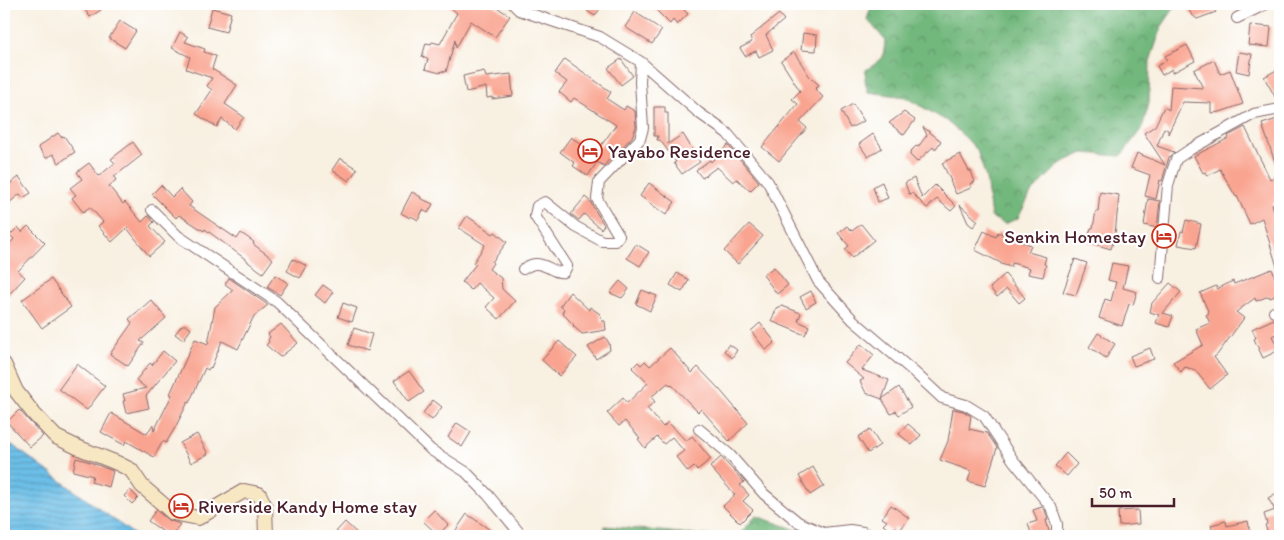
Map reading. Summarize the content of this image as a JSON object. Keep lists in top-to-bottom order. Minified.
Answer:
{"places":{"hotel":["Yayabo Residence","Senkin Homestay","Riverside Kandy Home stay"]},"scale_bar":"50 m"}
